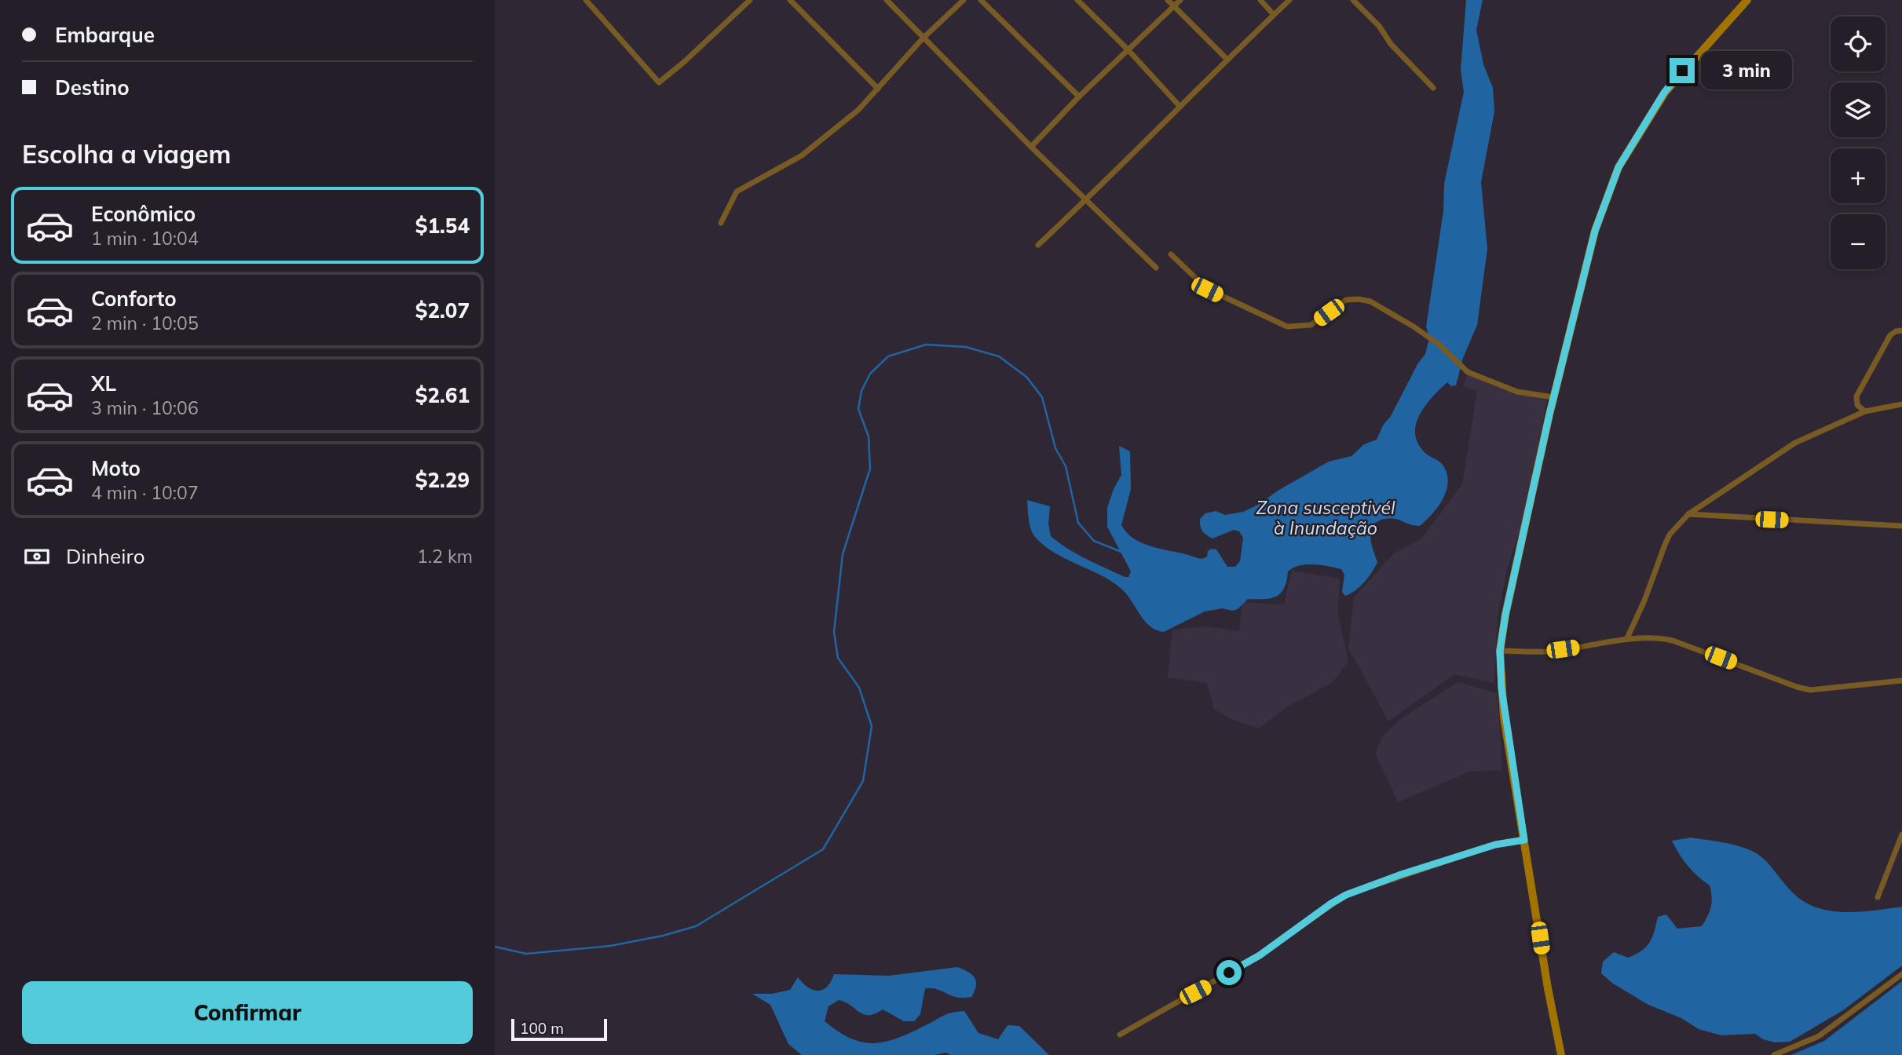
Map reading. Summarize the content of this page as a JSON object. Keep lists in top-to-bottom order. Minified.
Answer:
{"water":["Zona susceptivél à Inundação"],"scale_bar":"100 m","page":{"banner":["Embarque","Destino"],"map_buttons":["+","−"],"bubble":"3 min","heading":"Escolha a viagem","list":[{"name":"Econômico","note":"1 min · 10:04","value":"$1.54"},{"name":"Conforto","note":"2 min · 10:05","value":"$2.07"},{"name":"XL","note":"3 min · 10:06","value":"$2.61"},{"name":"Moto","note":"4 min · 10:07","value":"$2.29"}],"pay":["Dinheiro","1.2 km"],"buttons":"Confirmar","scale":"100 m"}}
